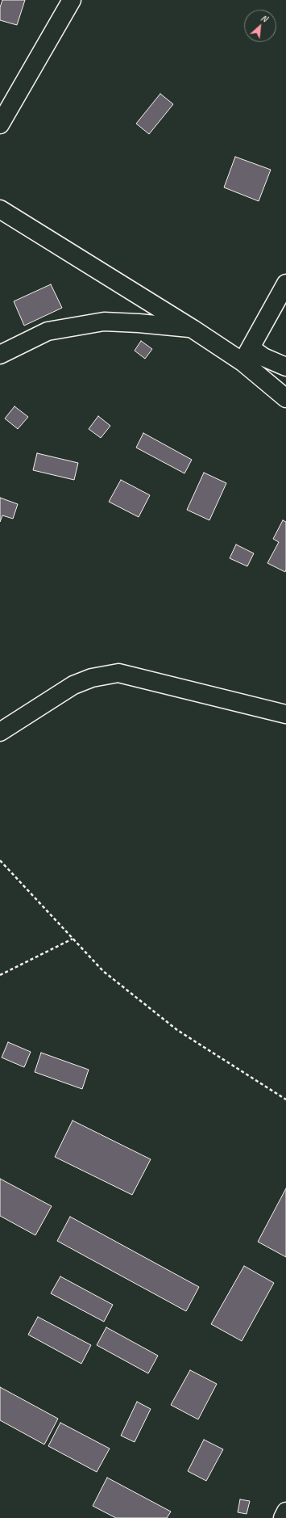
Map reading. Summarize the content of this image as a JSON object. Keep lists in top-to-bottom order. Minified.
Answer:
{"north":"top right"}
